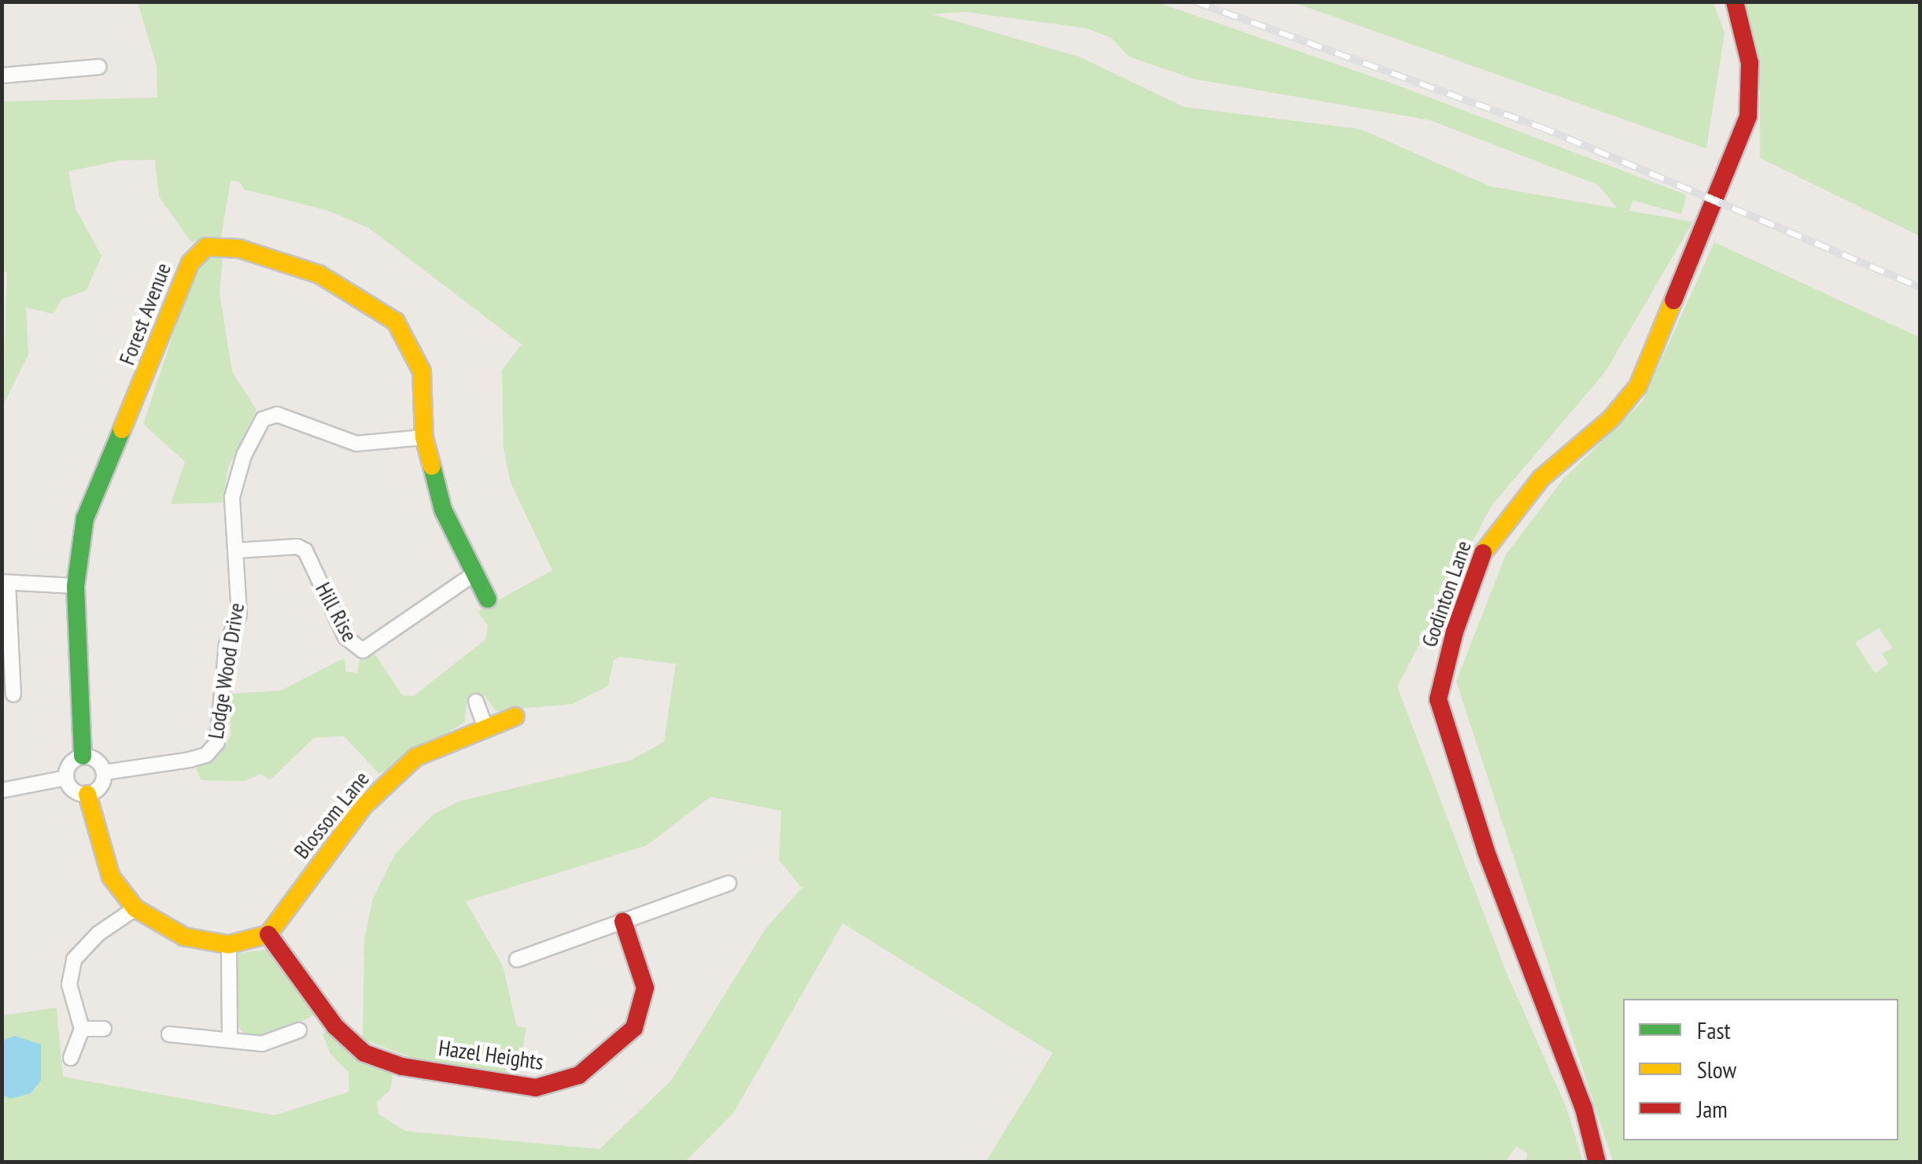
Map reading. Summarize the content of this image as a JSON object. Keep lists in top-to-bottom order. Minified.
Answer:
{"streets":{"street":["Forest Avenue","Godinton Lane","Hill Rise","Lodge Wood Drive","Blossom Lane","Hazel Heights"]},"crossings":[["Forest Avenue","Hill Rise"],["Forest Avenue","Lodge Wood Drive"],["Hill Rise","Lodge Wood Drive"],["Blossom Lane","Hazel Heights"]],"legend":["Fast","Slow","Jam"]}
